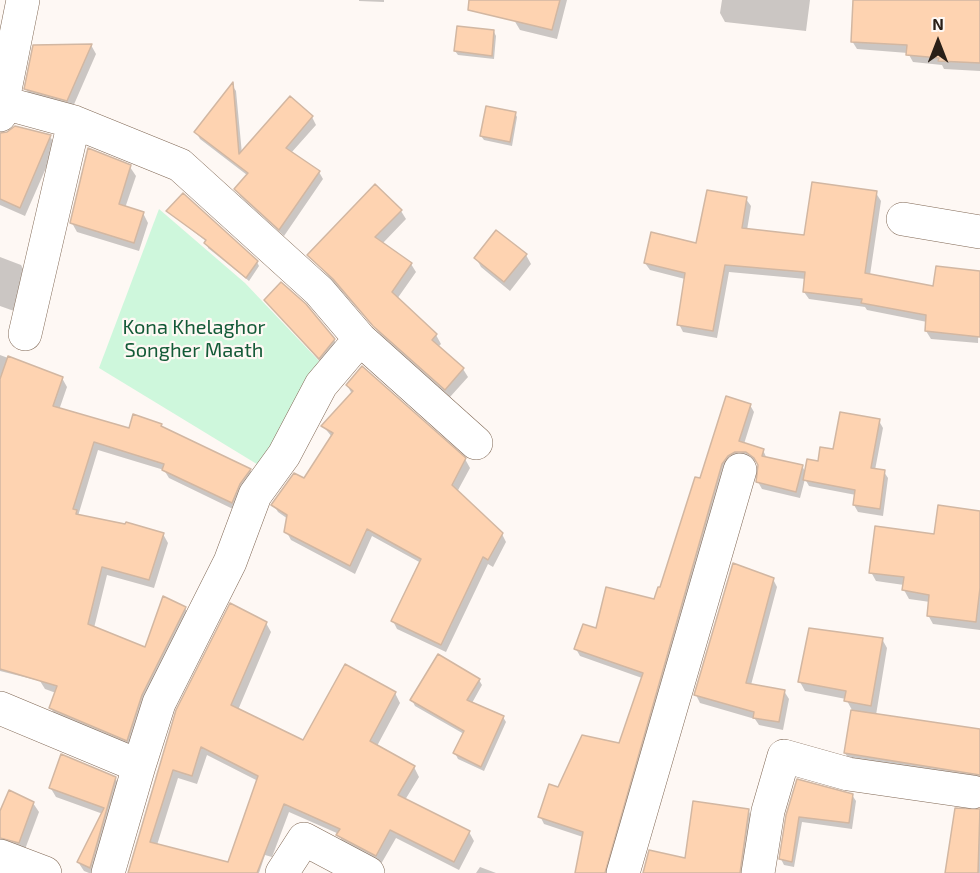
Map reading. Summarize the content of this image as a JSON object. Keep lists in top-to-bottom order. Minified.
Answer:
{"parks":["Kona Khelaghor Songher Maath"],"north":"top"}
